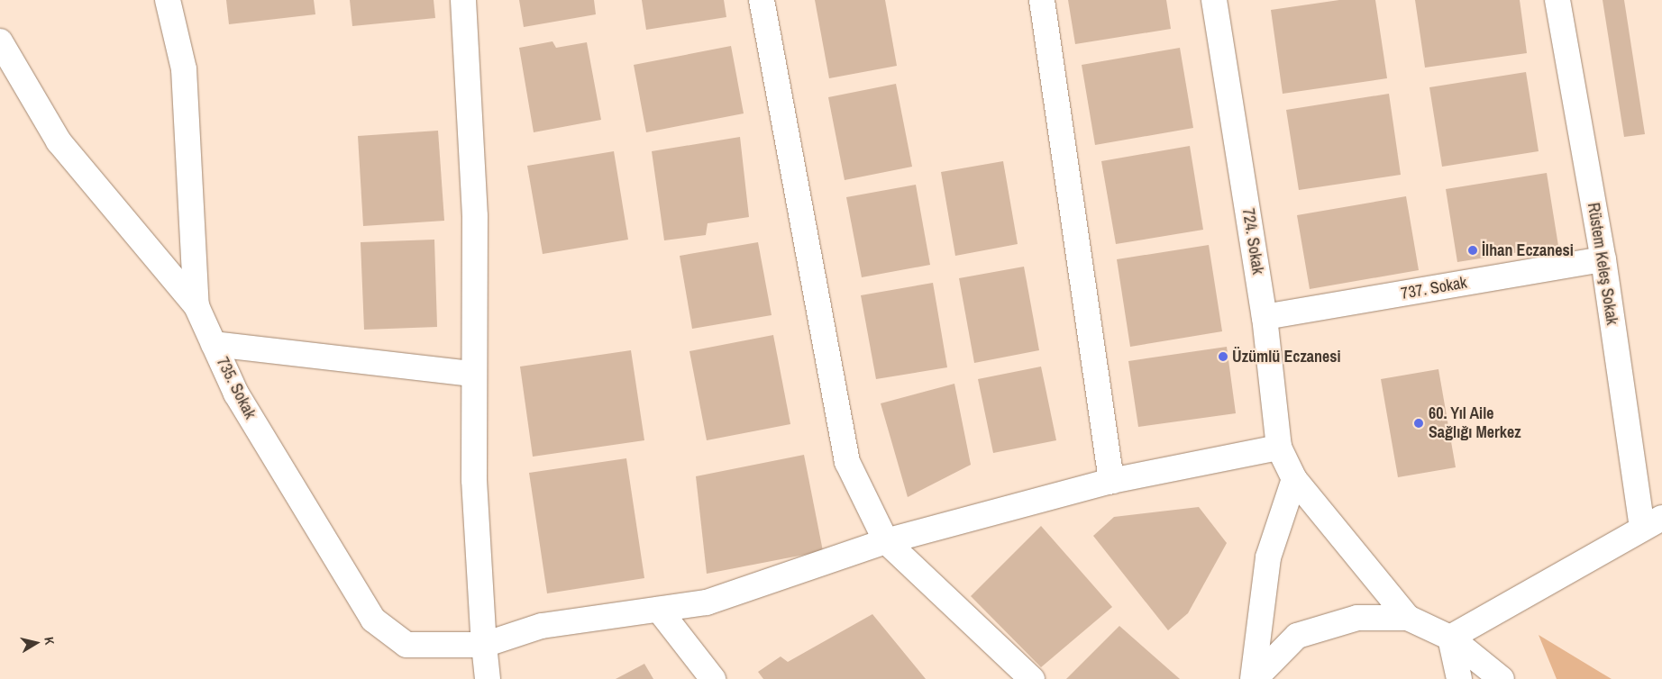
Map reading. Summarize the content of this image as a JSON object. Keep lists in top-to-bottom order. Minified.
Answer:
{"streets":{"street":["724. Sokak","Rüstem Keleş Sokak","737. Sokak","735. Sokak"]},"crossings":[["724. Sokak","737. Sokak"],["724. Sokak","735. Sokak"],["Rüstem Keleş Sokak","737. Sokak"]],"places":["İlhan Eczanesi","Üzümlü Eczanesi","60. Yıl Aile Sağlığı Merkez"],"north":"right"}
